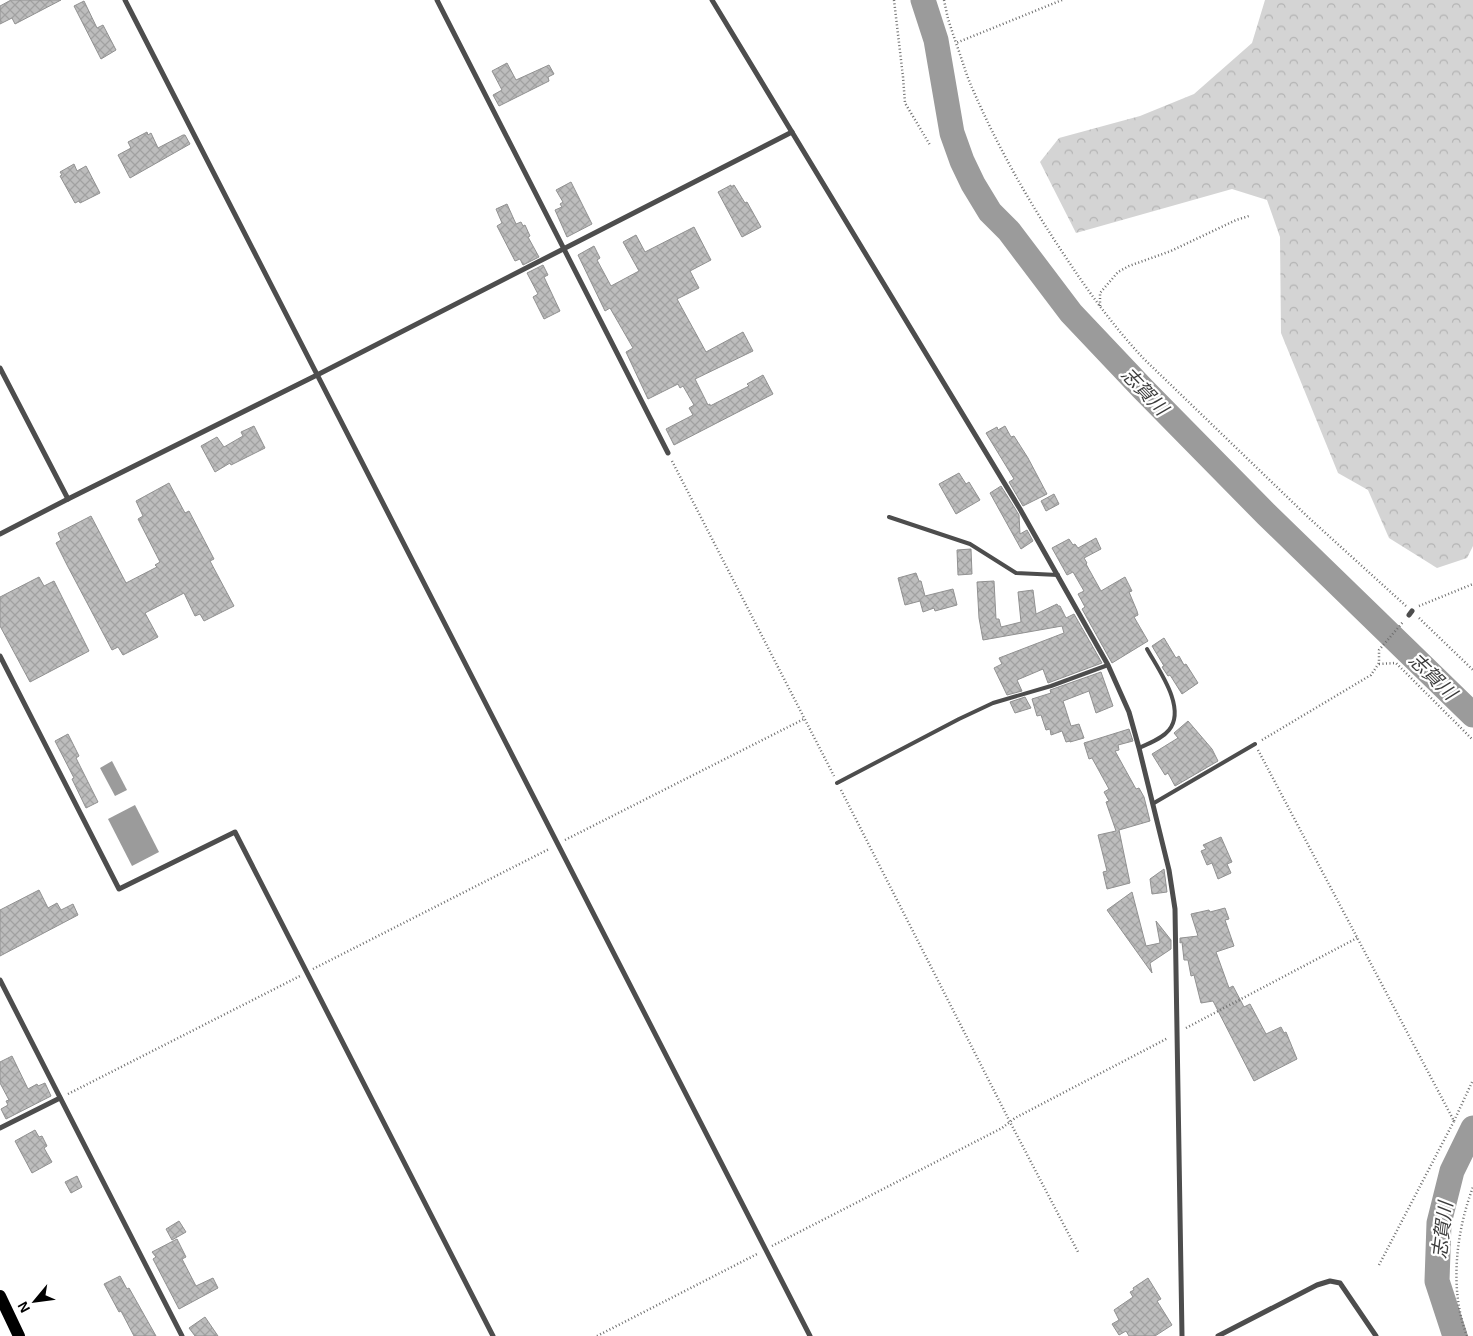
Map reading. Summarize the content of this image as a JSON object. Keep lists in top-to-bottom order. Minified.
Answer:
{"water":["志賀川"],"north":"bottom left"}
